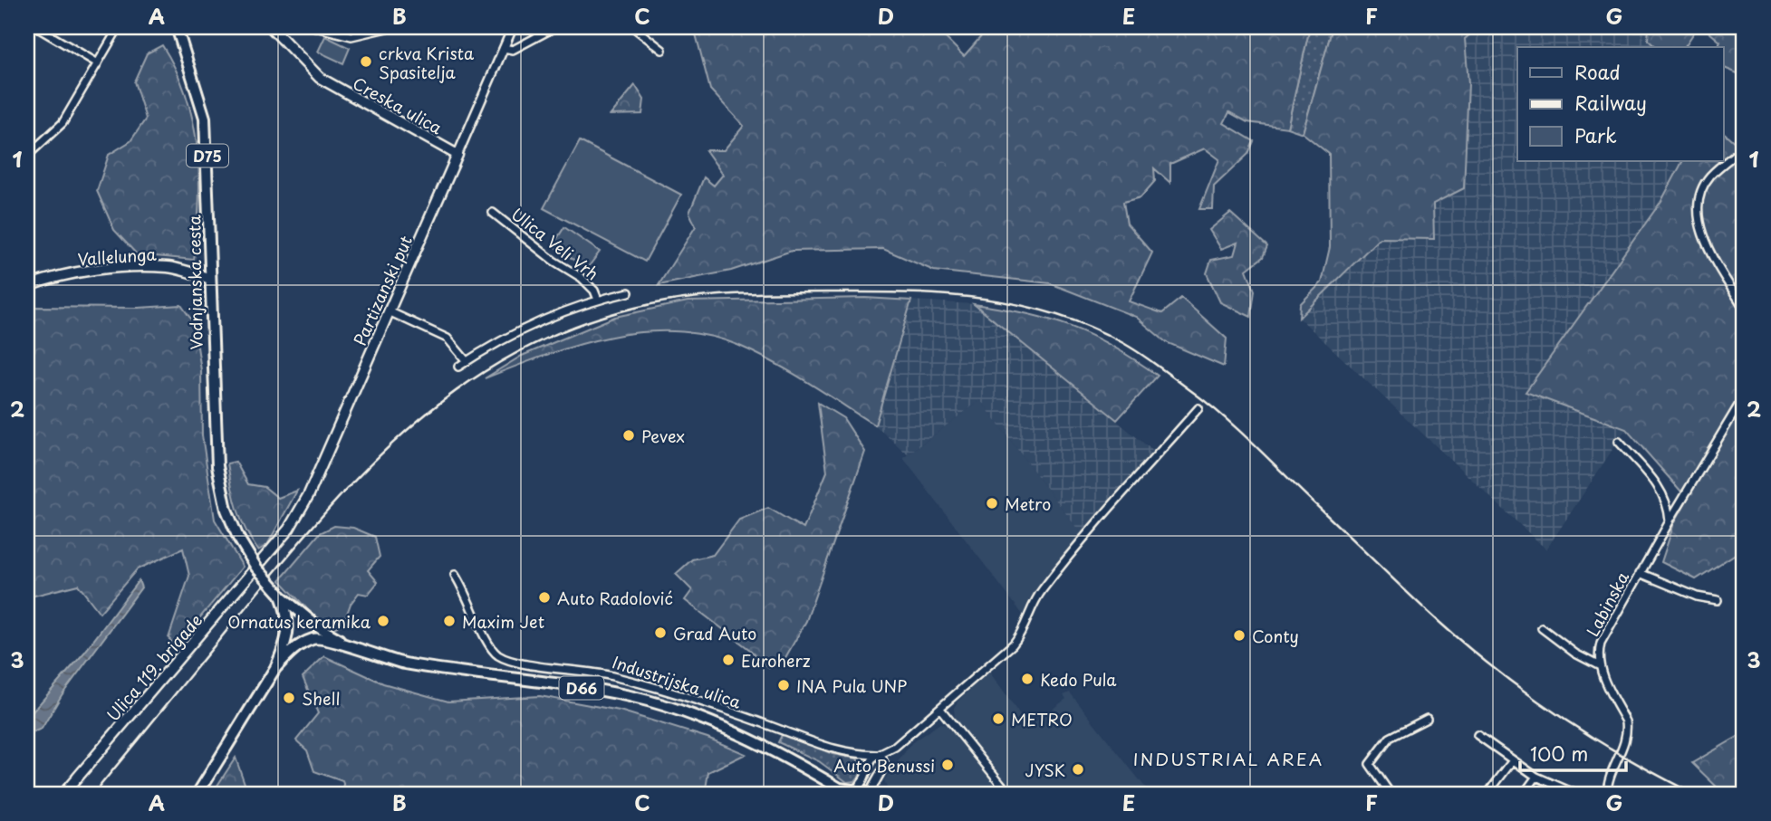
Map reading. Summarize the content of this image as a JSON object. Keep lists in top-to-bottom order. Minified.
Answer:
{"streets":{"main road":["Creska ulica","D75","Vallelunga","Vodnjanska cesta","Partizanski put","Ulica 119. brigade","D66"],"street":["Ulica Veli Vrh","Labinska","Industrijska ulica"]},"crossings":[["Creska ulica","Partizanski put"],["D75","Vodnjanska cesta"],["D75","D66"],["Vallelunga","Vodnjanska cesta"],["Partizanski put","Ulica 119. brigade"],["Industrijska ulica","D66"]],"districts":["INDUSTRIAL AREA"],"places":["crkva Krista Spasitelja","Pevex","Metro","Auto Radolović","Ornatus keramika","Maxim Jet","Grad Auto","Conty","Euroherz","Kedo Pula","INA Pula UNP","Shell","METRO","Auto Benussi","JYSK"],"legend":["Road","Railway","Park"],"scale_bar":"100 m","grid":{"columns":["A","B","C","D","E","F","G"],"rows":["1","2","3"]}}
